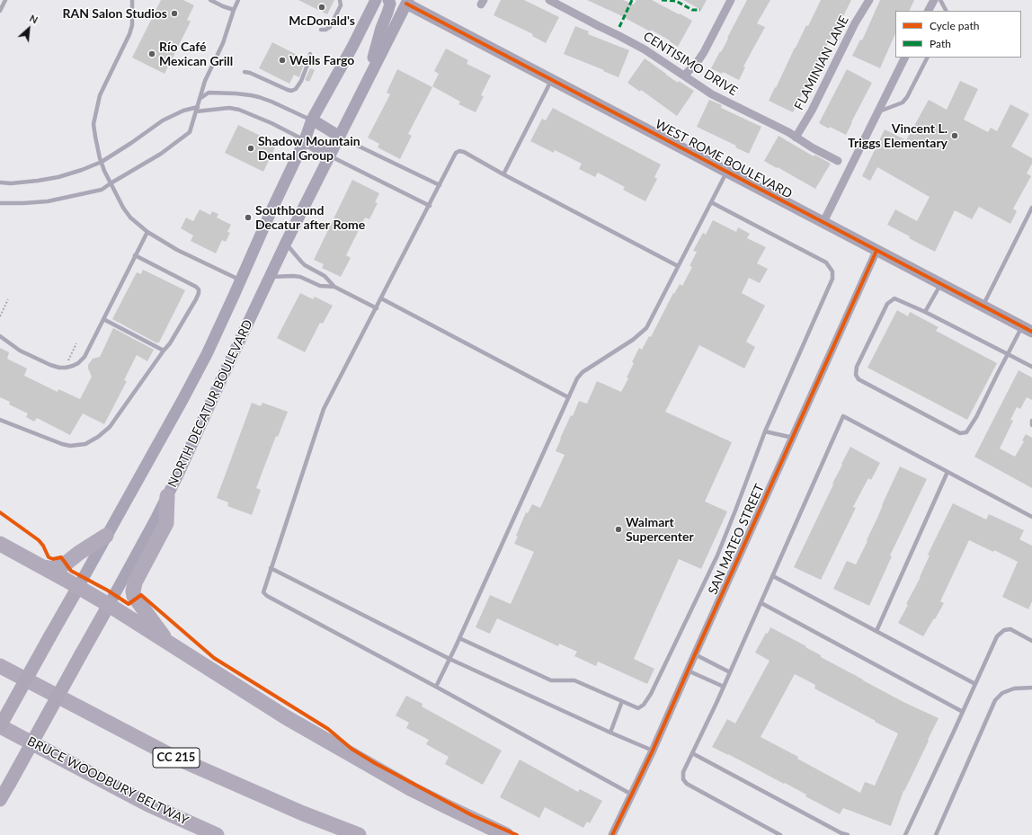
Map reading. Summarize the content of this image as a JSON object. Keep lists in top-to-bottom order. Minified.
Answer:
{"streets":{"highway":["CC 215","BRUCE WOODBURY BELTWAY"],"main road":["WEST ROME BOULEVARD","NORTH DECATUR BOULEVARD"],"street":["FLAMINIAN LANE","CENTISIMO DRIVE","SAN MATEO STREET"]},"crossings":[["FLAMINIAN LANE","CENTISIMO DRIVE"],["WEST ROME BOULEVARD","NORTH DECATUR BOULEVARD"],["WEST ROME BOULEVARD","SAN MATEO STREET"],["NORTH DECATUR BOULEVARD","BRUCE WOODBURY BELTWAY"]],"places":["McDonald's","RAN Salon Studios","Río Café Mexican Grill","Wells Fargo","Vincent L. Triggs Elementary","Shadow Mountain Dental Group","Southbound Decatur after Rome","Walmart Supercenter"],"legend":["Cycle path","Path"],"north":"top right"}
